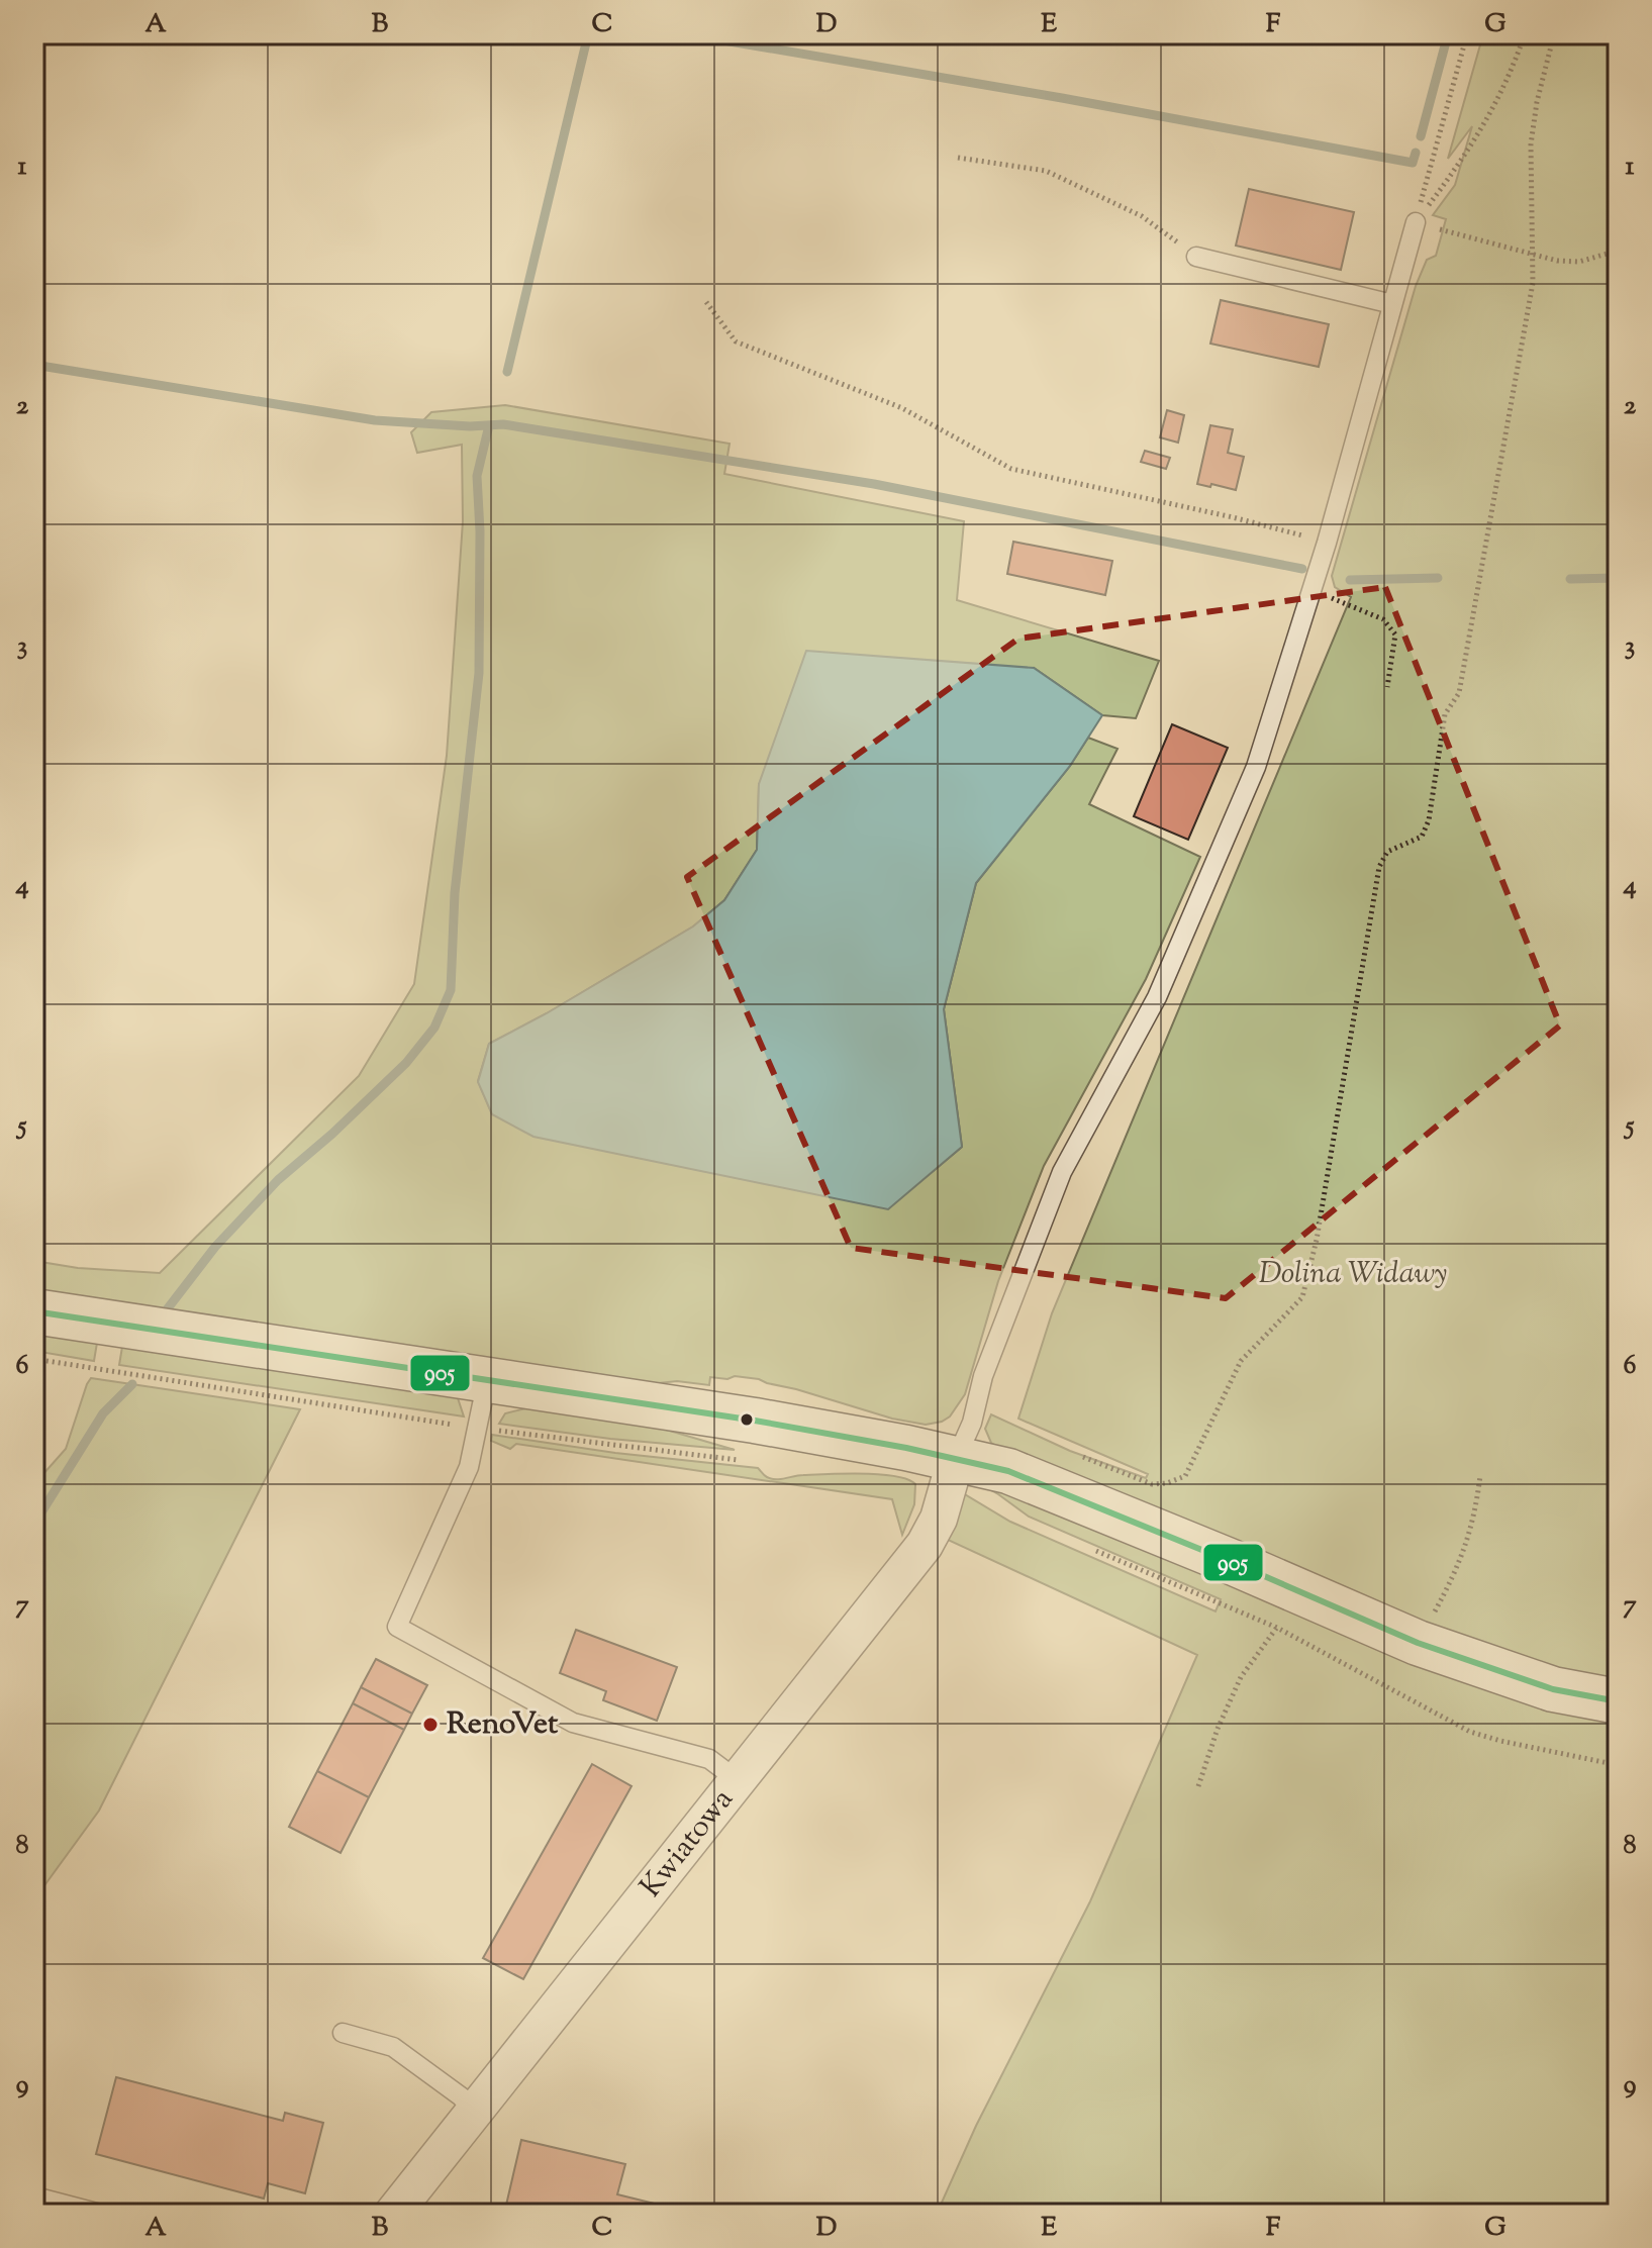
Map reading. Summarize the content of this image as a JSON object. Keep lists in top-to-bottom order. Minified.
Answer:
{"streets":{"street":["Kwiatowa"]},"parks":["Dolina Widawy"],"places":["RenoVet"],"lines":["transit line 905"],"grid":{"columns":["A","B","C","D","E","F","G"],"rows":["1","2","3","4","5","6","7","8","9"]}}
